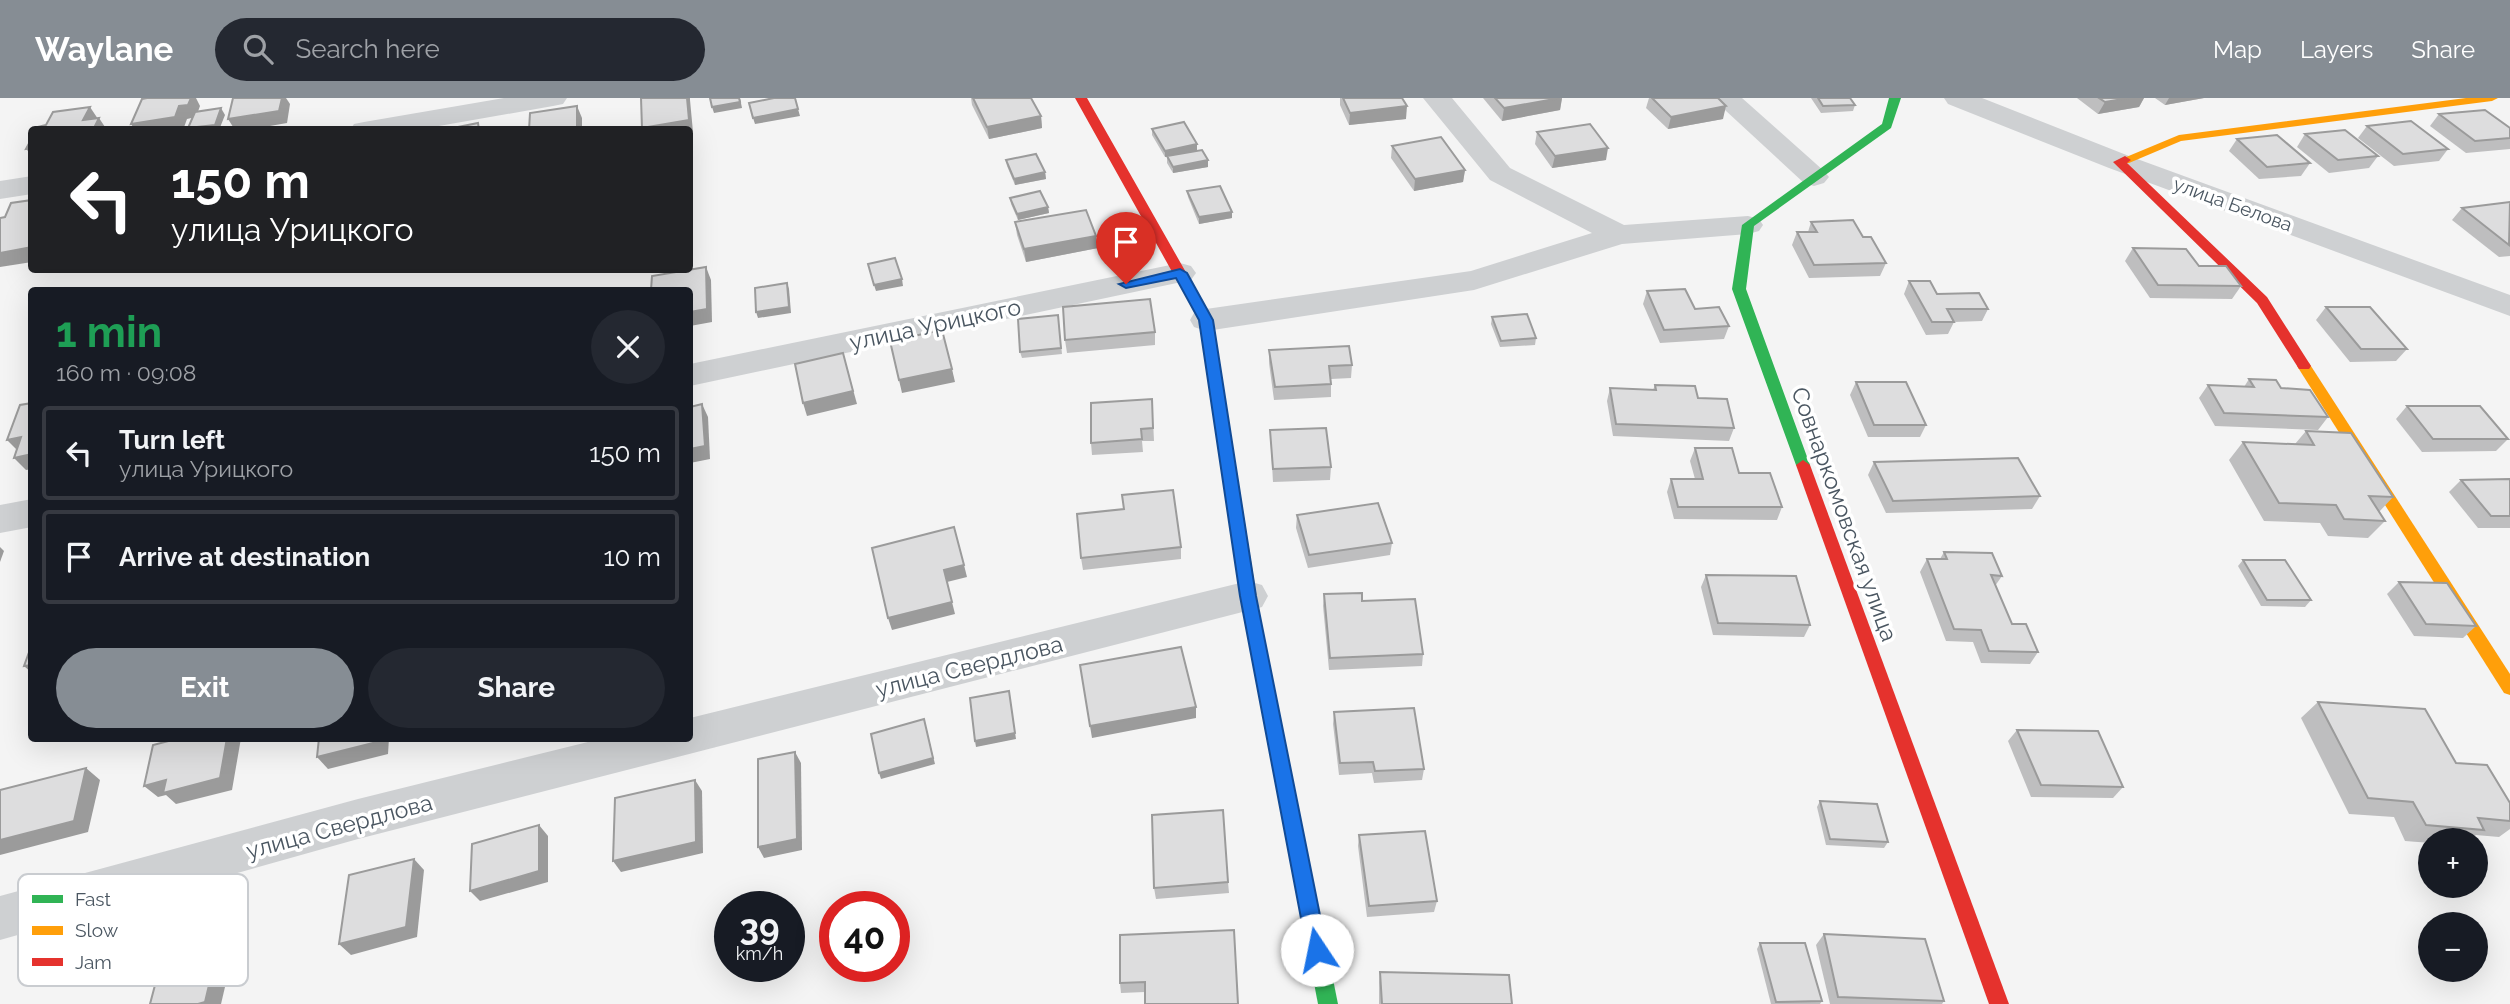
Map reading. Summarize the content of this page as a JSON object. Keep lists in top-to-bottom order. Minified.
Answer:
{"streets":{"street":["улица Белова","улица Урицкого","Совнаркомовская улица","улица Свердлова"]},"legend":["Fast","Slow","Jam"],"page":{"header":"Waylane","search":"Search here","nav":["Map","Layers","Share"],"turn":["150 m","улица Урицкого"],"heading":["1 min","160 m · 09:08"],"list":[{"name":"Turn left","note":"улица Урицкого","value":"150 m"},{"name":"Arrive at destination","value":"10 m"}],"buttons":["Exit","Share"],"map_buttons":["+","−"],"speed":"39 km/h","limit":"40"}}
